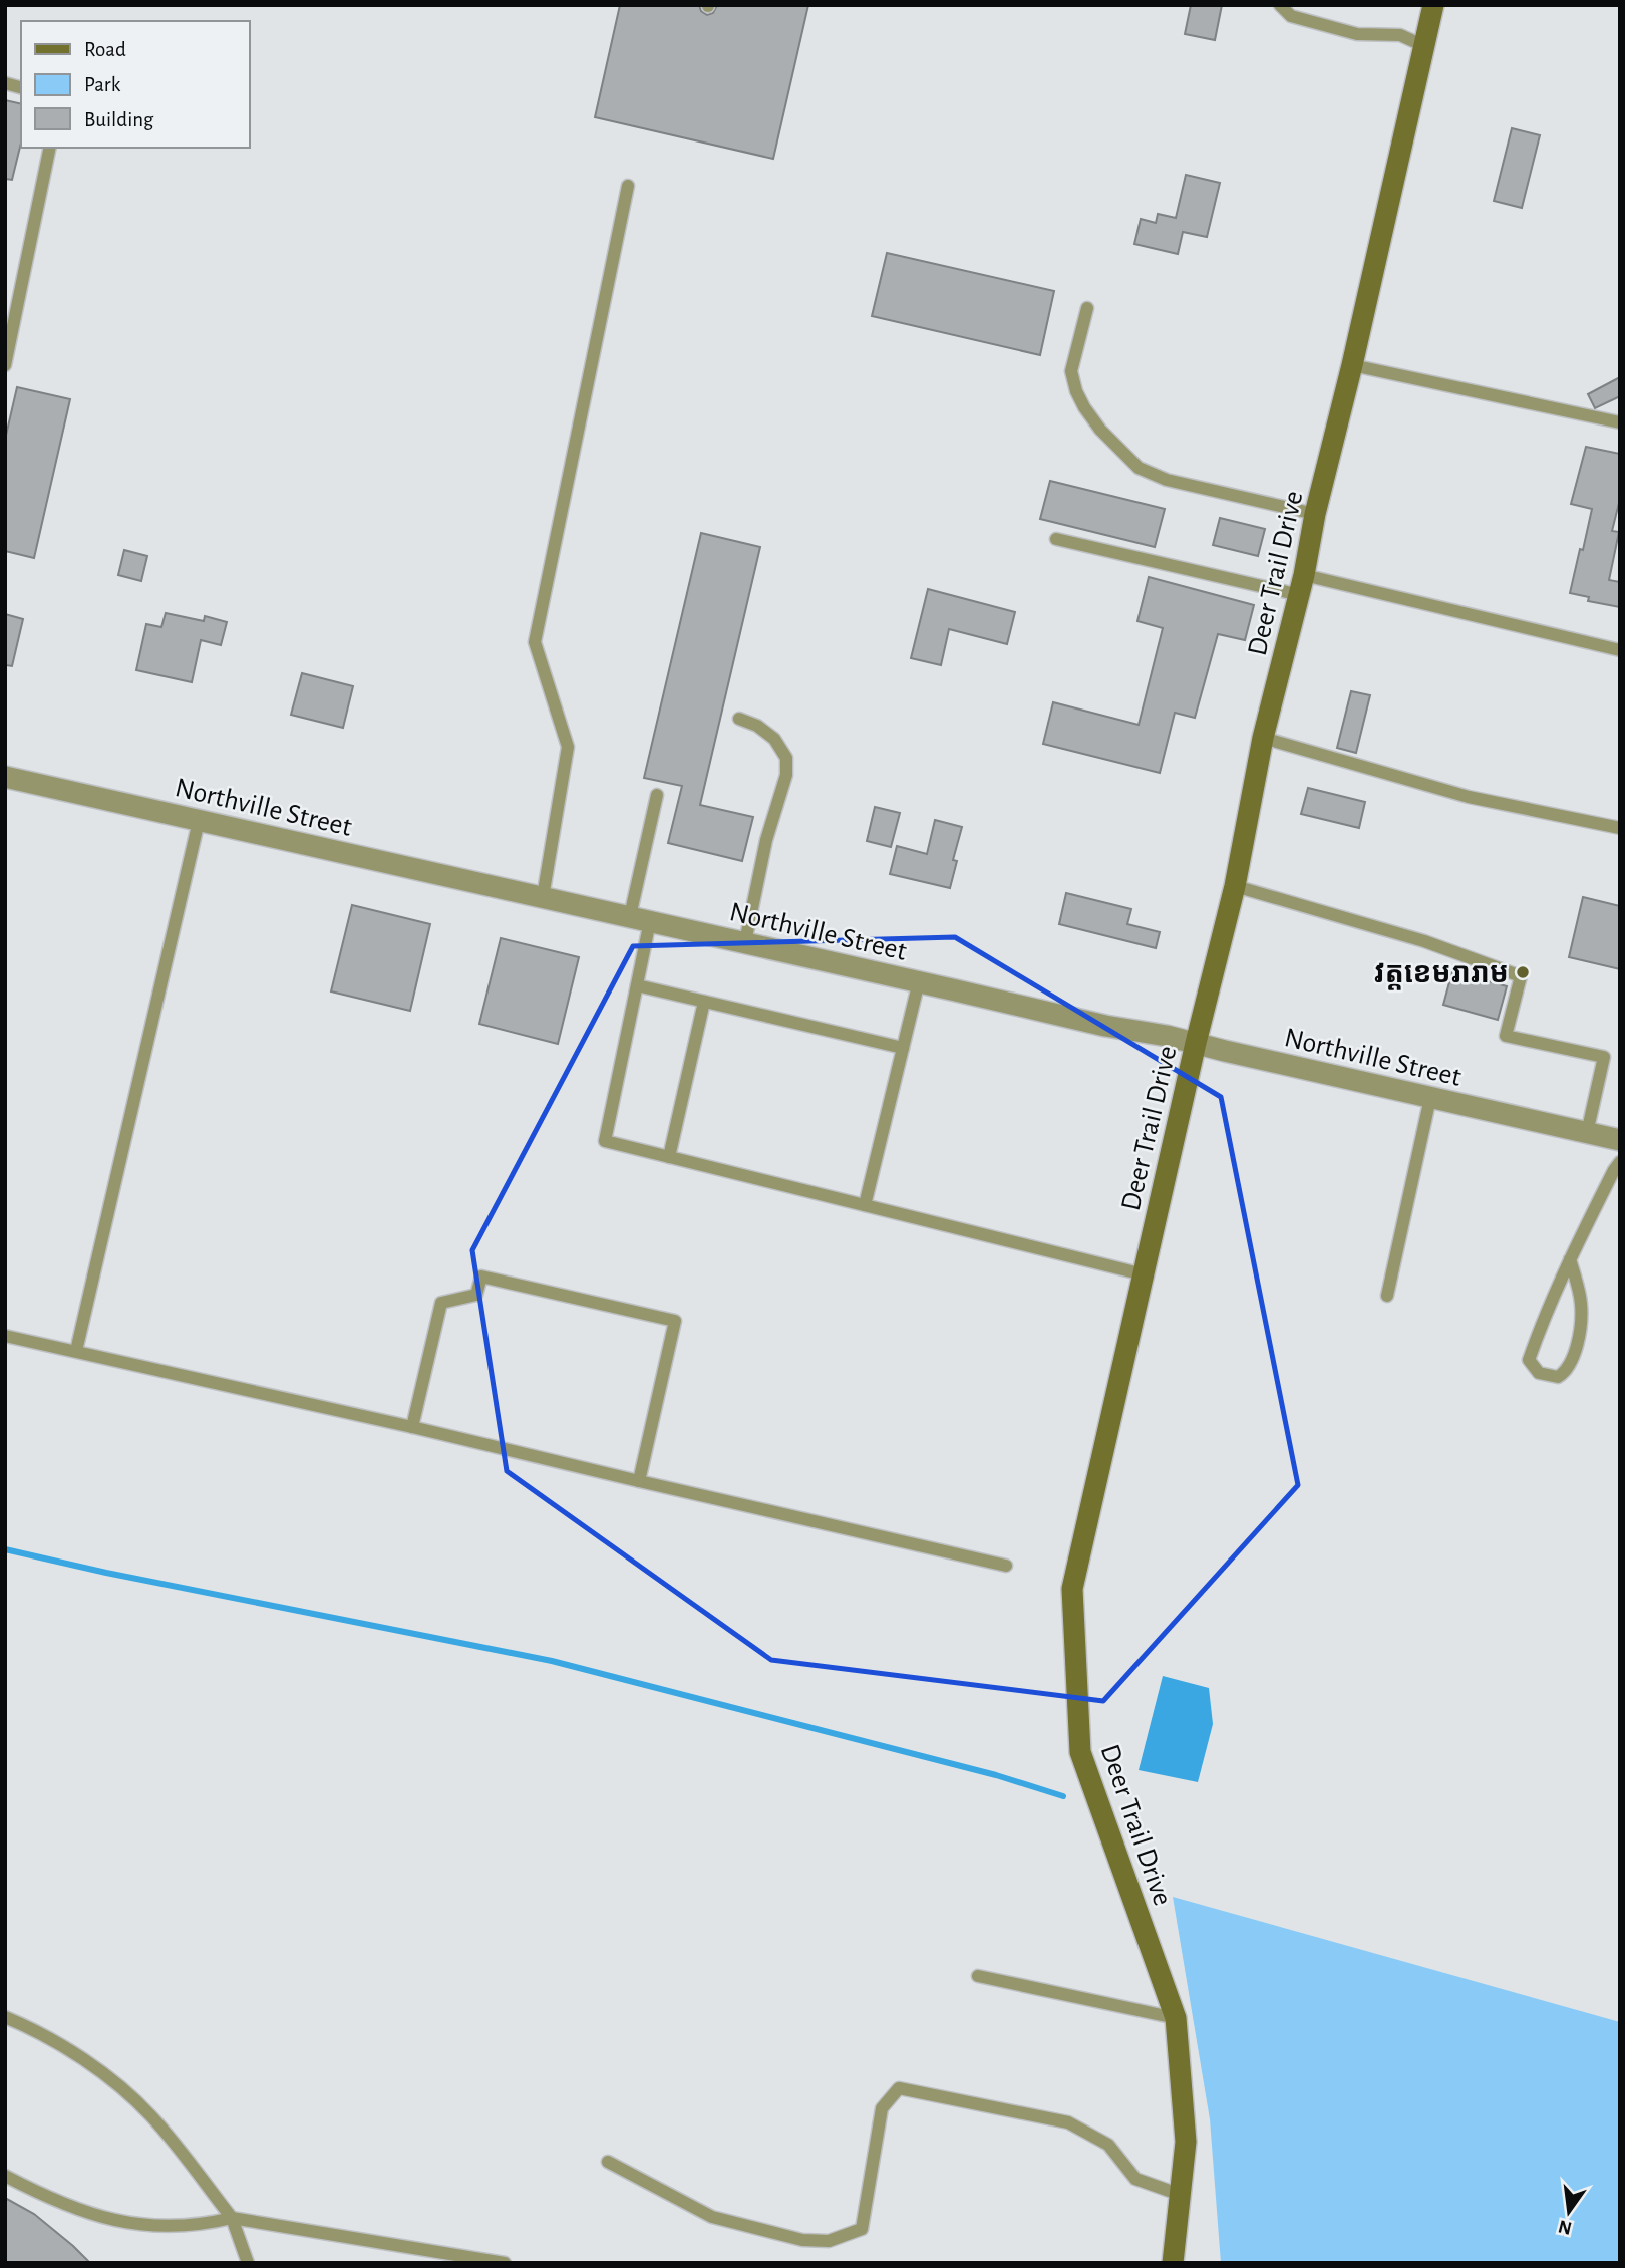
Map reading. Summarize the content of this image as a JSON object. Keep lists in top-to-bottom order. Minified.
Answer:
{"streets":{"street":["Deer Trail Drive","Northville Street"]},"crossings":[["Deer Trail Drive","Northville Street"]],"places":["វត្តខេមរារាម"],"legend":["Road","Park","Building"],"north":"bottom"}
